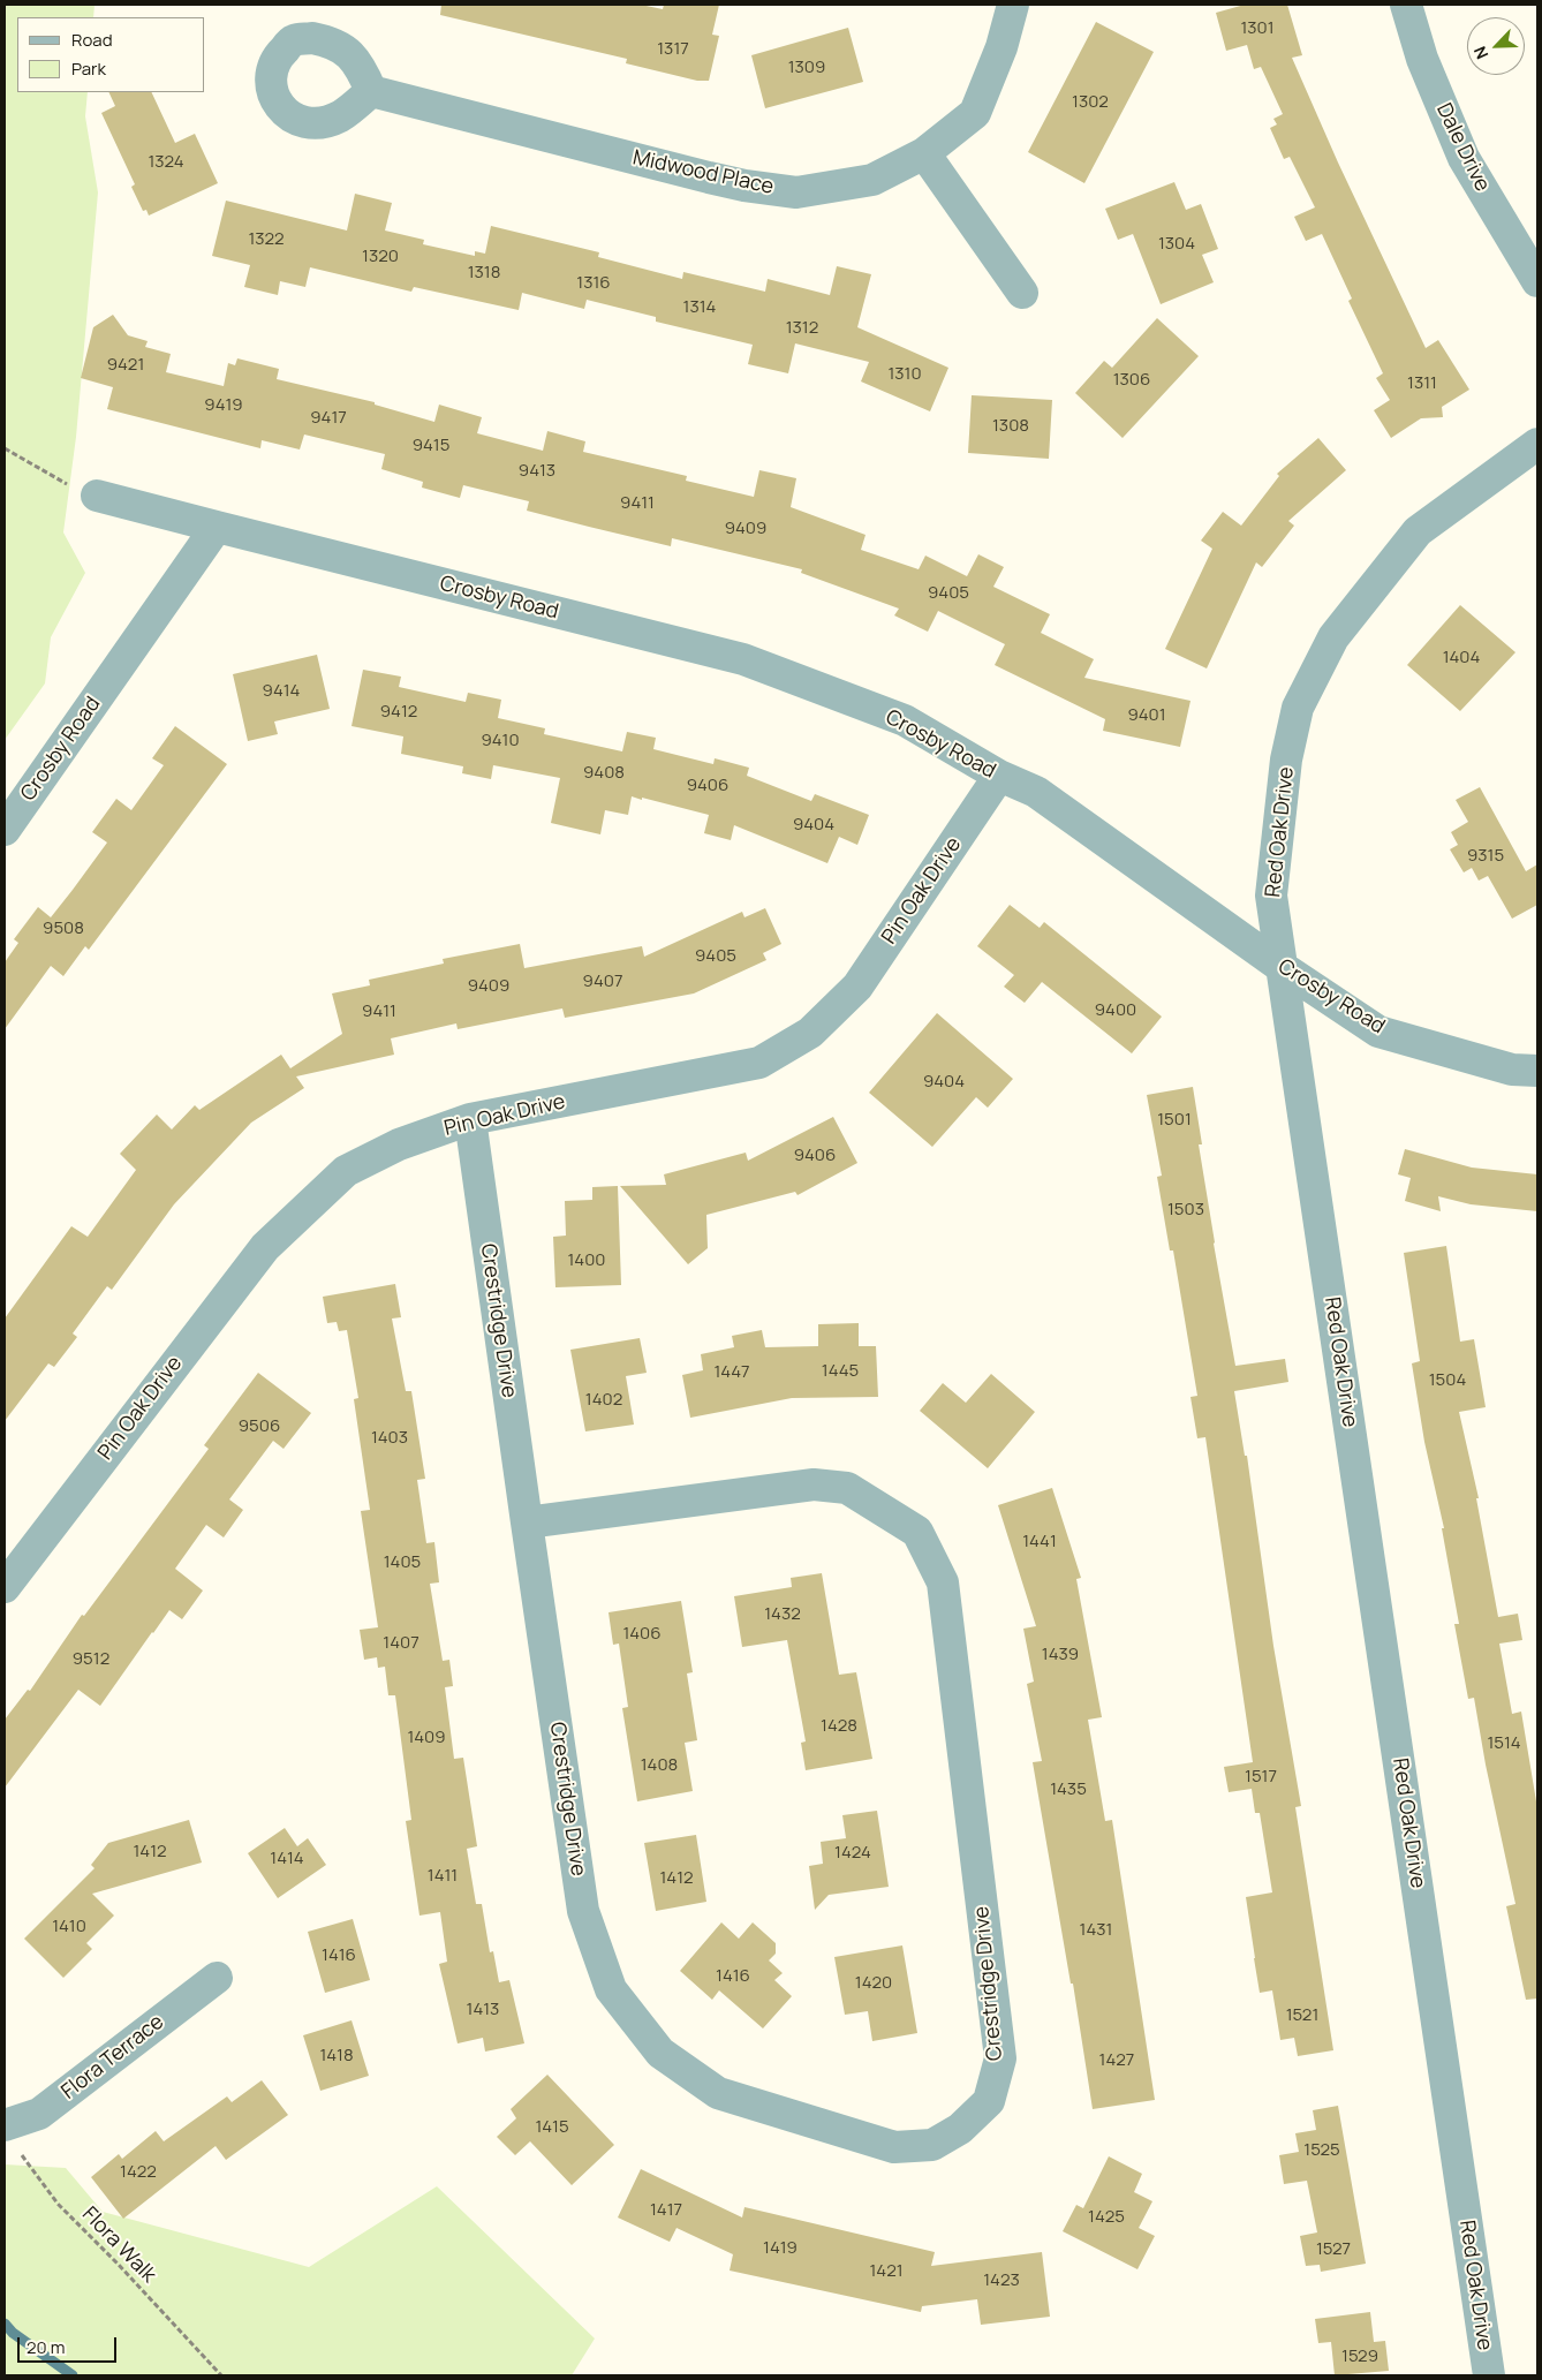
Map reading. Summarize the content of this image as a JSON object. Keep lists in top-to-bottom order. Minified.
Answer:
{"streets":{"street":["Dale Drive","Midwood Place","Crosby Road","Red Oak Drive","Pin Oak Drive","Crestridge Drive","Flora Terrace"],"path":["Flora Walk"]},"crossings":[["Crosby Road","Red Oak Drive"],["Crosby Road","Pin Oak Drive"],["Pin Oak Drive","Crestridge Drive"],["Flora Terrace","Flora Walk"]],"house_numbers":["1301","1317","1309","1302","1324","1322","1304","1320","1318","1316","1314","1312","9421","1310","1306","1311","9419","9417","1308","9415","9413","9411","9409","9405","1404","9414","9412","9401","9410","9408","9406","9404","9315","9508","9405","9407","9409","9400","9411","9404","1501","9406","1503","1400","1445","1447","1504","1402","9506","1403","1441","1405","1432","1406","1407","1439","9512","1428","1409","1514","1408","1517","1435","1412","1424","1414","1411","1412","1410","1431","1416","1416","1420","1413","1521","1418","1427","1415","1525","1422","1417","1425","1419","1527","1421","1423","1529"],"legend":["Road","Park"],"scale_bar":"20 m","north":"bottom left"}
